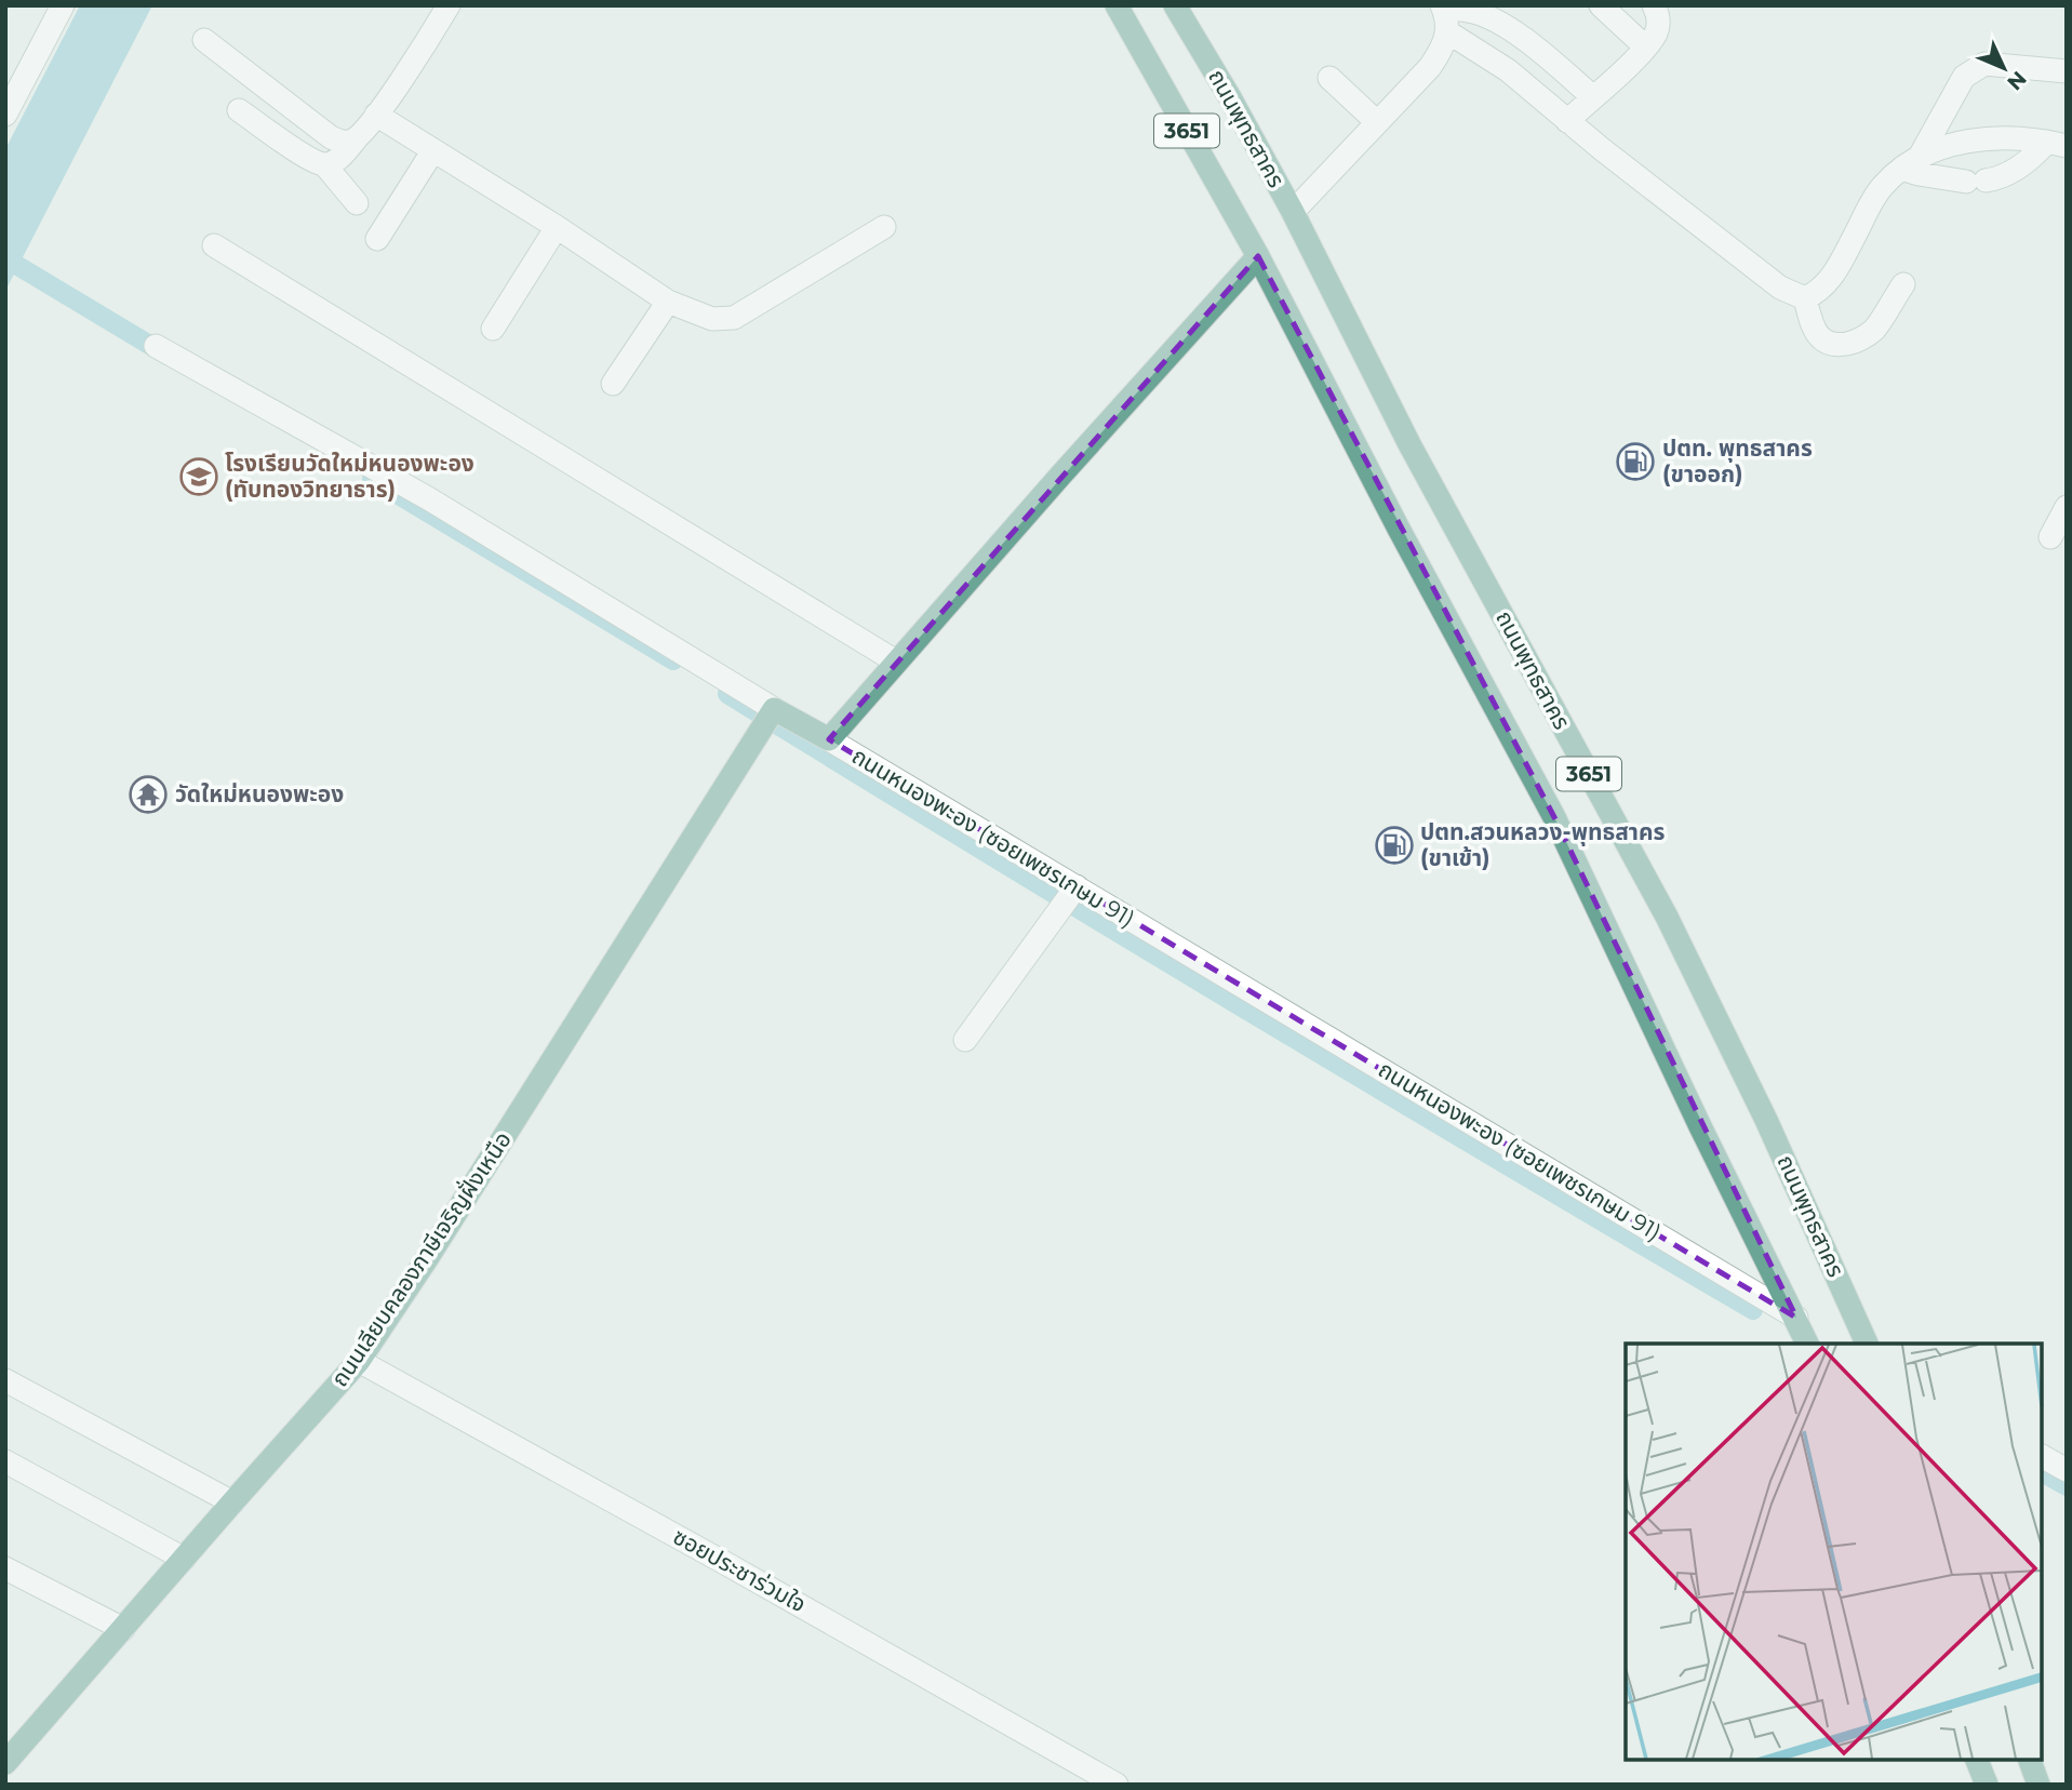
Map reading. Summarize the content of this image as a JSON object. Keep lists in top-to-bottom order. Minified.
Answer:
{"streets":{"main road":["ถนนพุทธสาคร","3651","ถนนหนองพะอง (ซอยเพชรเกษม 91)","ถนนเลียบคลองภาษีเจริญฝั่งเหนือ"],"street":["ซอยประชาร่วมใจ"]},"crossings":[["3651","ถนนหนองพะอง (ซอยเพชรเกษม 91)"],["ถนนหนองพะอง (ซอยเพชรเกษม 91)","ถนนเลียบคลองภาษีเจริญฝั่งเหนือ"],["ถนนเลียบคลองภาษีเจริญฝั่งเหนือ","ซอยประชาร่วมใจ"]],"places":{"fuel station":["ปตท. พุทธสาคร (ขาออก)","ปตท.สวนหลวง-พุทธสาคร (ขาเข้า)"],"school or university":["โรงเรียนวัดใหม่หนองพะอง (ทับทองวิทยาธาร)"],"temple":["วัดใหม่หนองพะอง"]},"north":"bottom right"}
